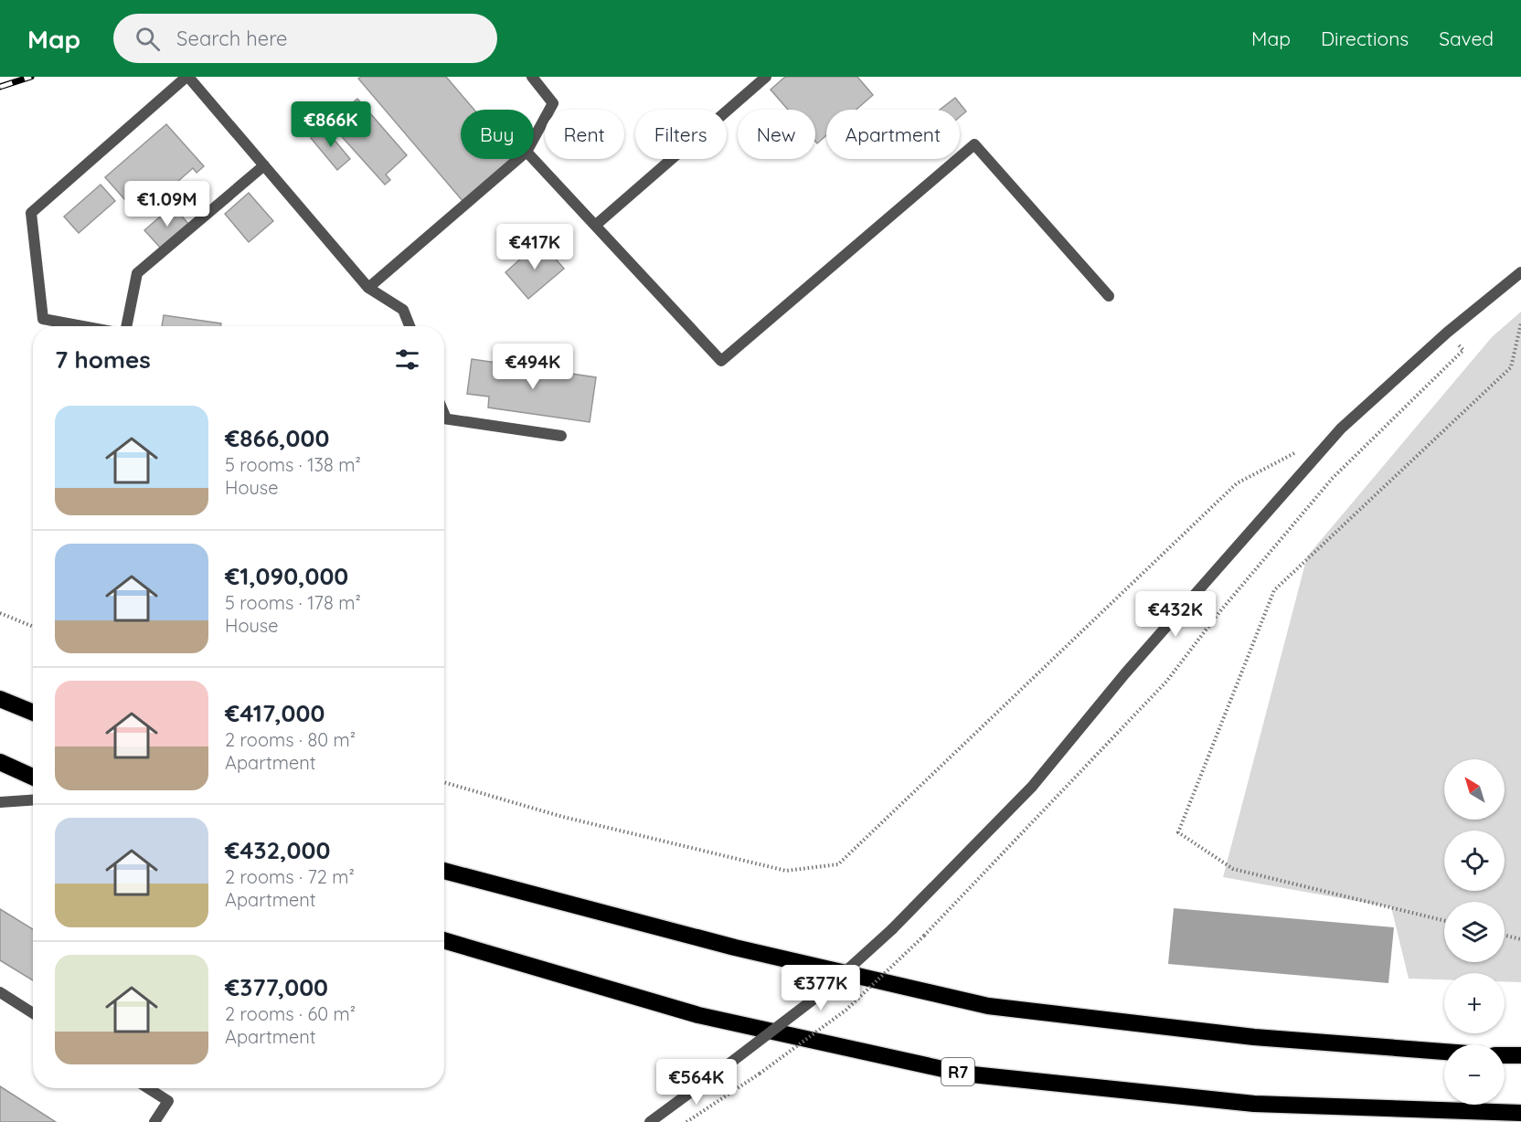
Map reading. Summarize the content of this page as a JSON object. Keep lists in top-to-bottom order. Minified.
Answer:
{"streets":{"highway":["R7"]},"north":"top left","page":{"header":"Map","search":"Search here","nav":["Map","Directions","Saved"],"price":["€866K","€1.09M","€417K","€494K","€432K","€377K","€564K"],"chip":["Buy","Rent","Filters","New","Apartment"],"heading":"7 homes","list":[{"name":"€866,000","note":"5 rooms · 138 m² · House"},{"name":"€1,090,000","note":"5 rooms · 178 m² · House"},{"name":"€417,000","note":"2 rooms · 80 m² · Apartment"},{"name":"€432,000","note":"2 rooms · 72 m² · Apartment"},{"name":"€377,000","note":"2 rooms · 60 m² · Apartment"}],"map_buttons":["+","−"]}}
